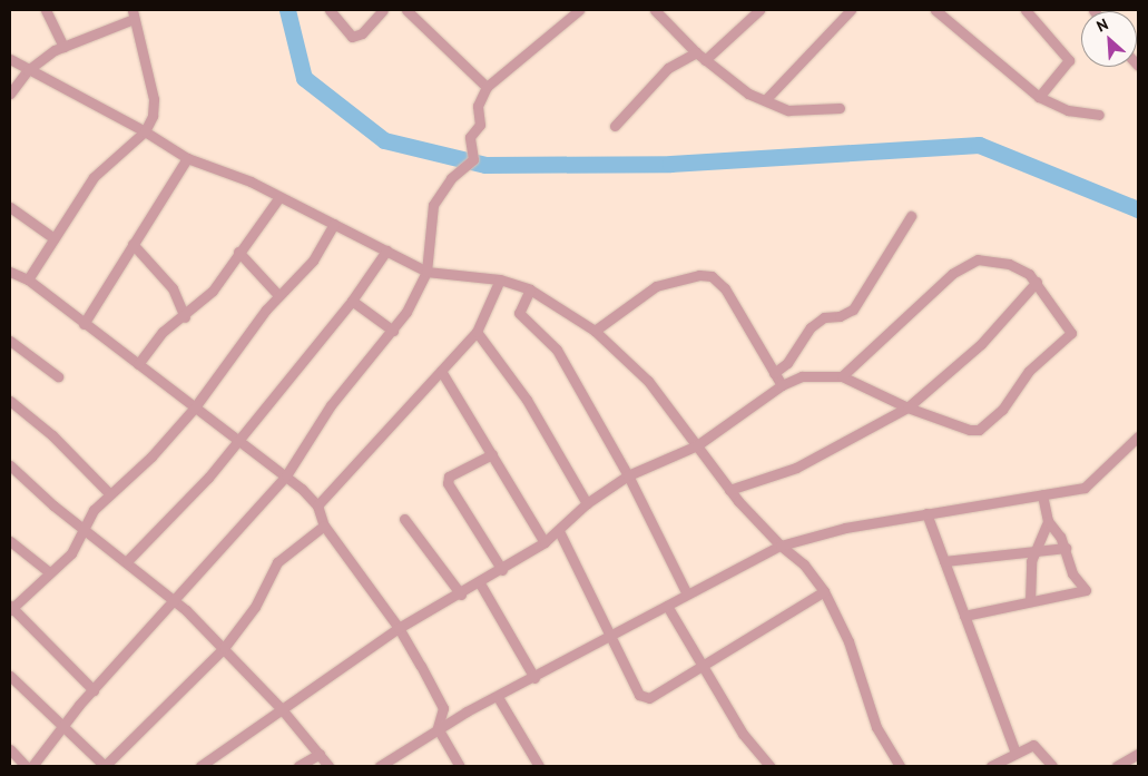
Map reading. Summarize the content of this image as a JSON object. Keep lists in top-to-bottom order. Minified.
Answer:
{"north":"top left"}
